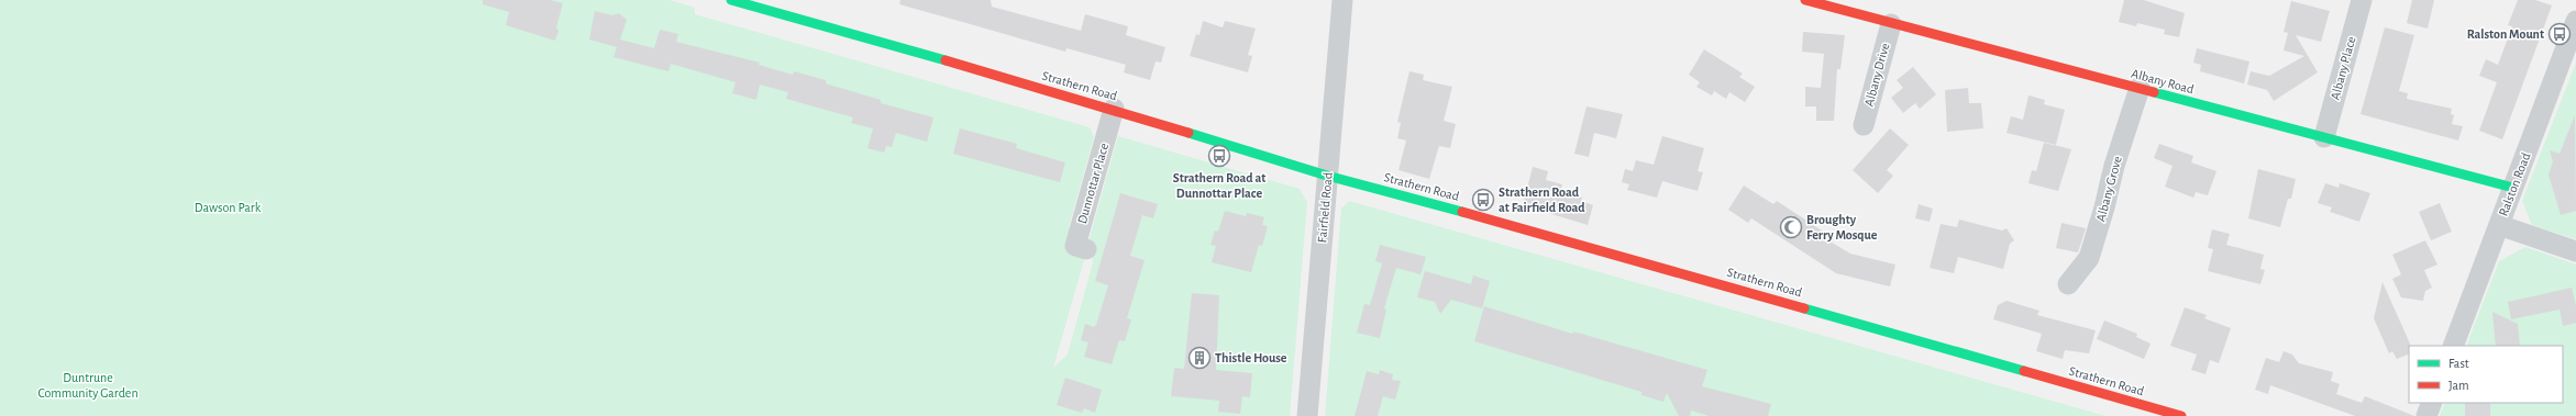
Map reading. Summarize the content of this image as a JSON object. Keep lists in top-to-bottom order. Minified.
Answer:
{"streets":{"street":["Albany Place","Albany Drive","Albany Road","Strathern Road","Dunnottar Place","Ralston Road","Albany Grove","Fairfield Road"]},"crossings":[["Albany Place","Albany Road"],["Albany Drive","Albany Road"],["Albany Road","Ralston Road"],["Albany Road","Albany Grove"],["Strathern Road","Dunnottar Place"],["Strathern Road","Fairfield Road"]],"parks":["Dawson Park","Duntrune Community Garden"],"places":{"bus stop":["Ralston Mount","Strathern Road at Dunnottar Place","Strathern Road at Fairfield Road"],"mosque":["Broughty Ferry Mosque"],"building":["Thistle House"]},"legend":["Fast","Jam"]}
